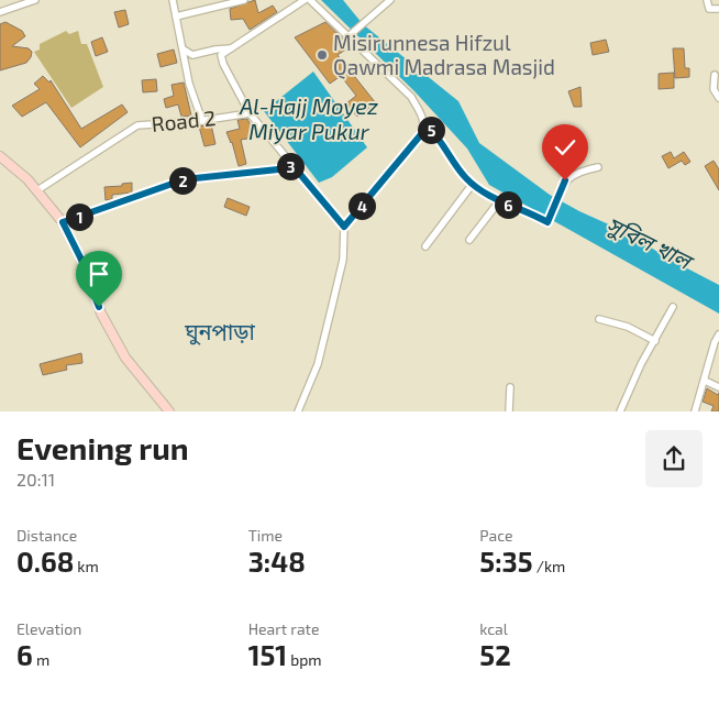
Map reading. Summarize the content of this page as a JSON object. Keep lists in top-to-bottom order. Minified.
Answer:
{"streets":{"street":["Road 2"]},"districts":["ঘুনপাড়া"],"water":["Al-Hajj Moyez Miyar Pukur","সুবিল খাল"],"places":["Misirunnesa Hifzul Qawmi Madrasa Masjid"],"page":{"pins":["5","3","2","6","4","1"],"heading":["Evening run","20:11"],"stats":[["Distance","0.68 km"],["Time","3:48"],["Pace","5:35 /km"],["Elevation","6 m"],["Heart rate","151 bpm"],["kcal","52"]]}}
